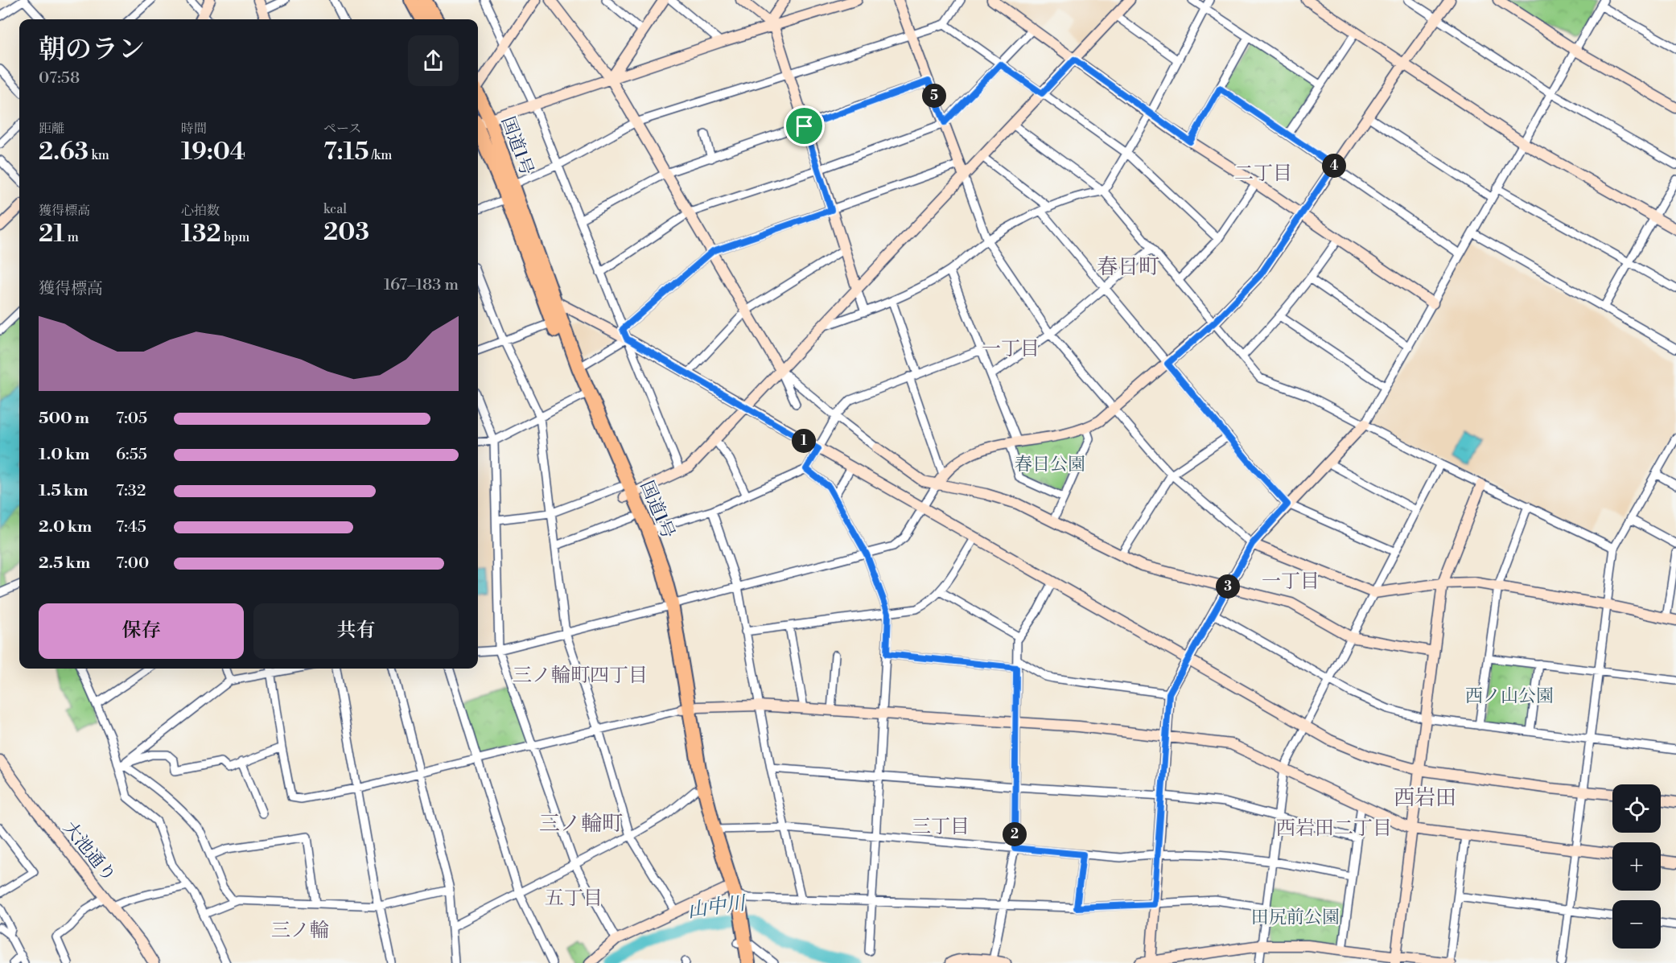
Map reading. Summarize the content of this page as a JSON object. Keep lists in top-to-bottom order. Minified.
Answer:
{"streets":{"highway":["国道1号"],"street":["大池通り"]},"districts":["二丁目","春日町","一丁目","一丁目","三ノ輪町四丁目","西岩田","三ノ輪町","三丁目","西岩田二丁目","五丁目","三ノ輪"],"water":["山中川"],"parks":["春日公園","西ノ山公園","田尻前公園"],"page":{"heading":["朝のラン","07:58"],"pins":["5","4","1","3","2"],"stats":[["距離","2.63 km"],["時間","19:04"],["ペース","7:15 /km"],["獲得標高","21 m"],["心拍数","132 bpm"],["kcal","203"]],"chart":["獲得標高","167–183 m"],"list":[{"name":"500 m","note":"7:05"},{"name":"1.0 km","note":"6:55"},{"name":"1.5 km","note":"7:32"},{"name":"2.0 km","note":"7:45"},{"name":"2.5 km","note":"7:00"}],"buttons":["保存","共有"],"map_buttons":["+","−"]}}
